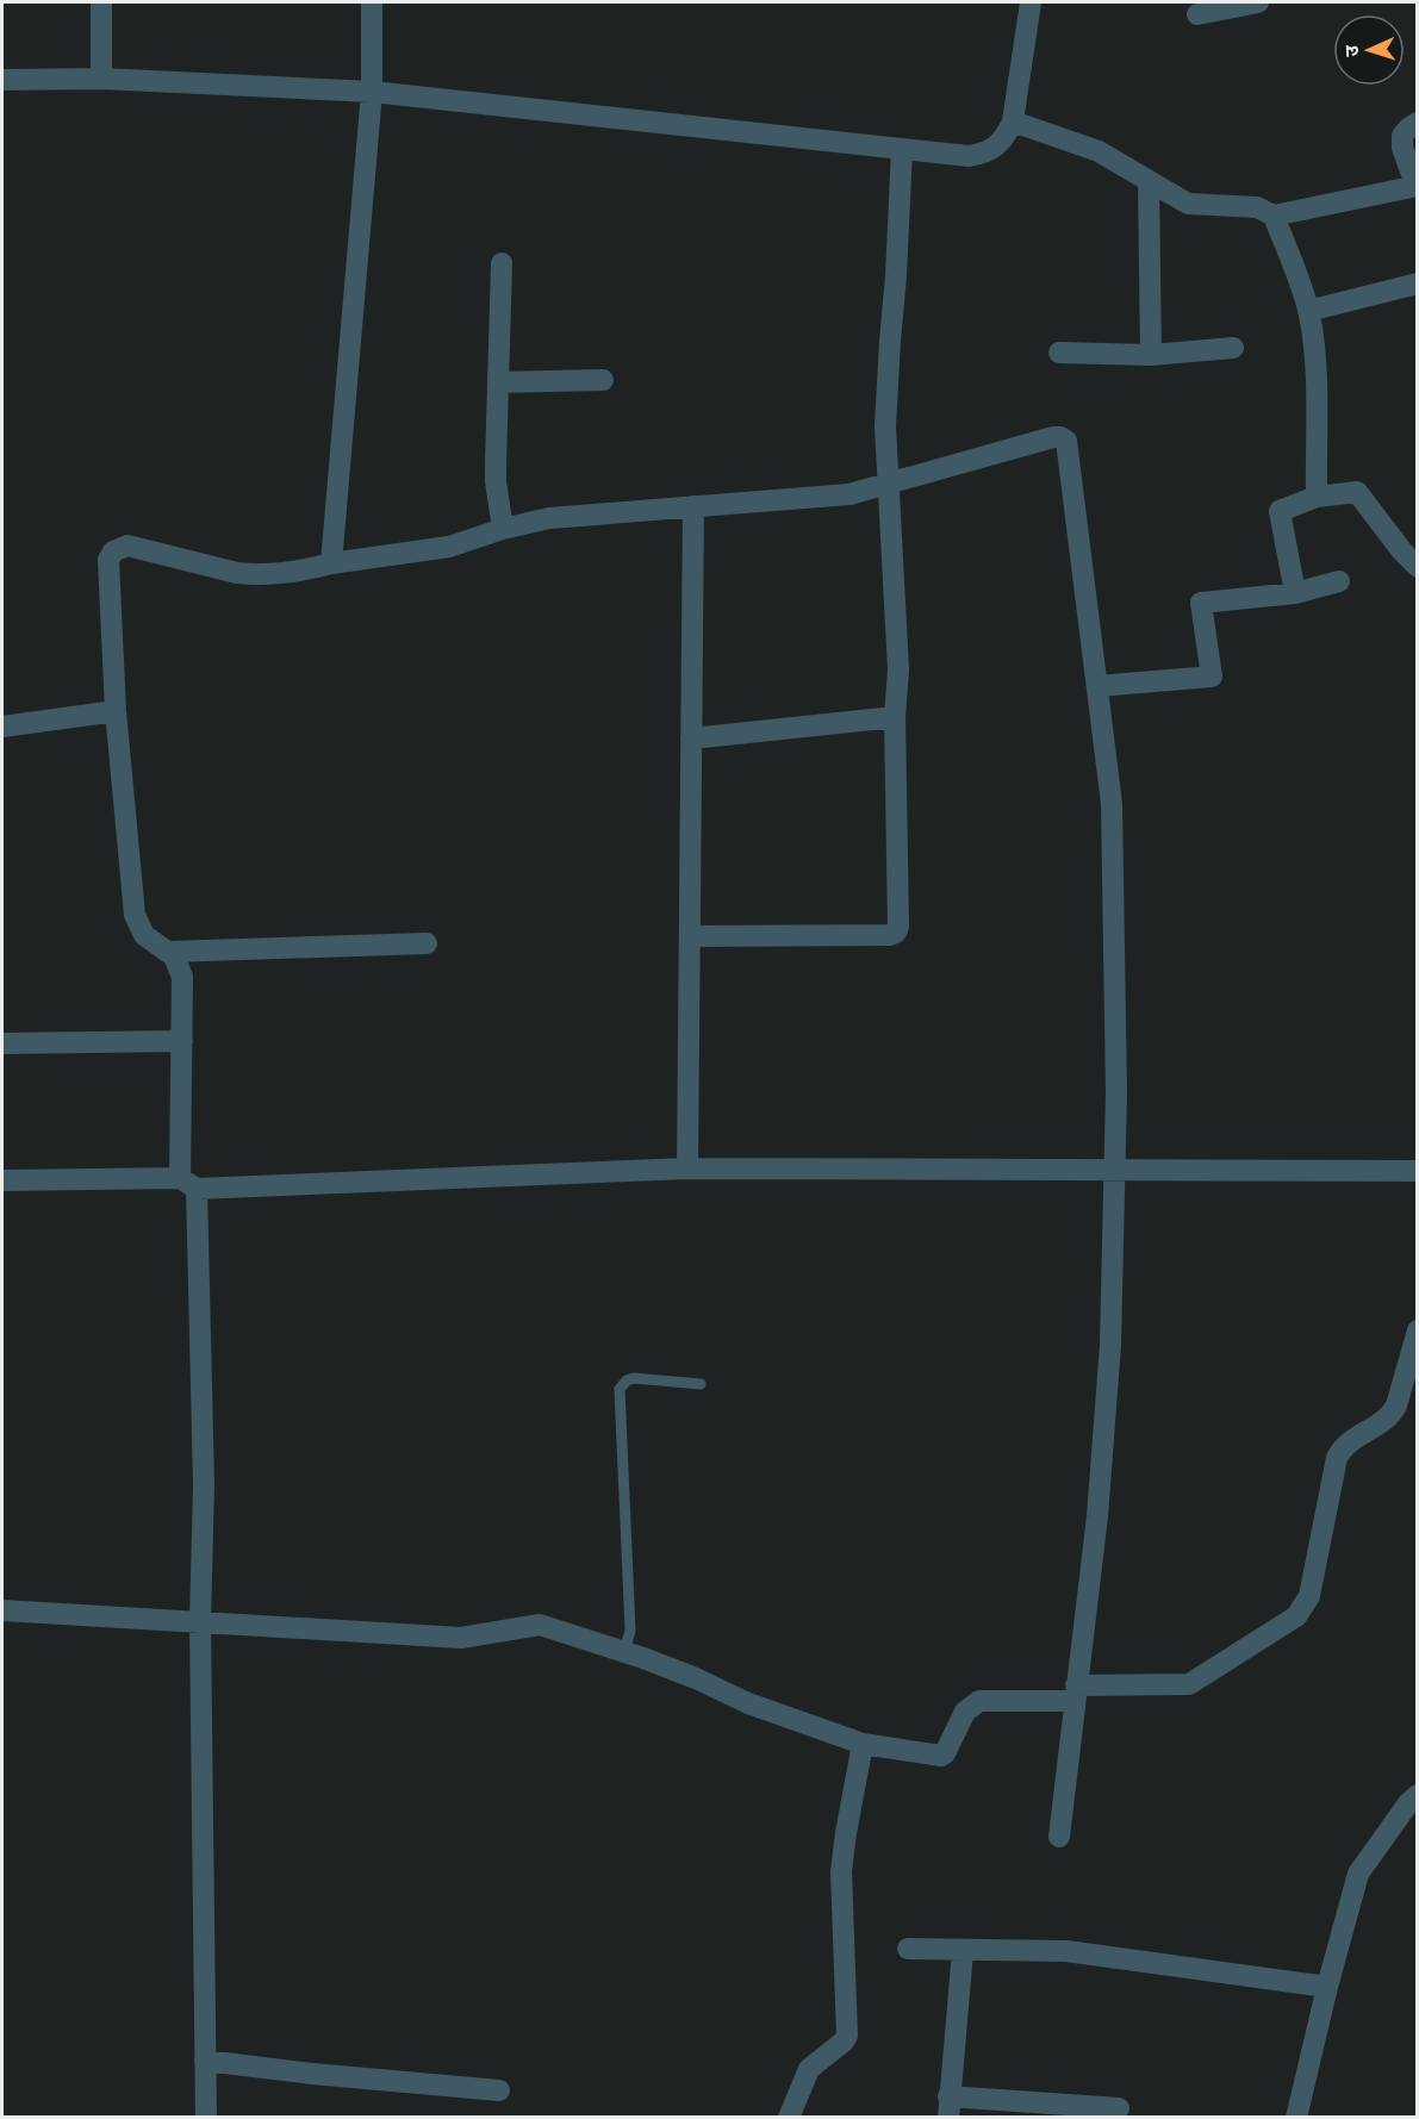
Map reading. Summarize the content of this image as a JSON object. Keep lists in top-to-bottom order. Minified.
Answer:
{"north":"left"}
